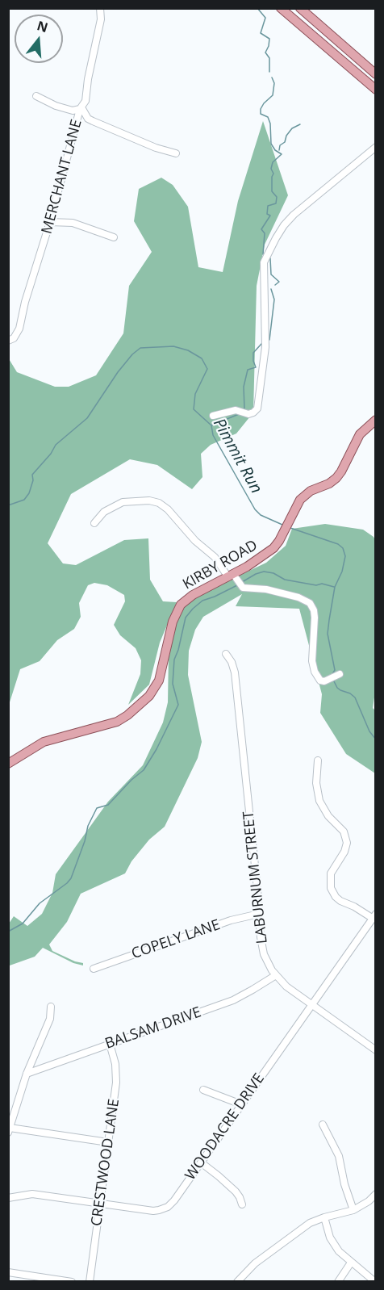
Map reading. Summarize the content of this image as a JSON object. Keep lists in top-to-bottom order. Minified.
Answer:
{"streets":{"main road":["KIRBY ROAD"],"street":["MERCHANT LANE","LABURNUM STREET","COPELY LANE","BALSAM DRIVE","WOODACRE DRIVE","CRESTWOOD LANE"]},"crossings":[["LABURNUM STREET","COPELY LANE"],["LABURNUM STREET","BALSAM DRIVE"],["LABURNUM STREET","WOODACRE DRIVE"],["BALSAM DRIVE","CRESTWOOD LANE"],["WOODACRE DRIVE","CRESTWOOD LANE"]],"water":["Pimmit Run"],"north":"top"}
